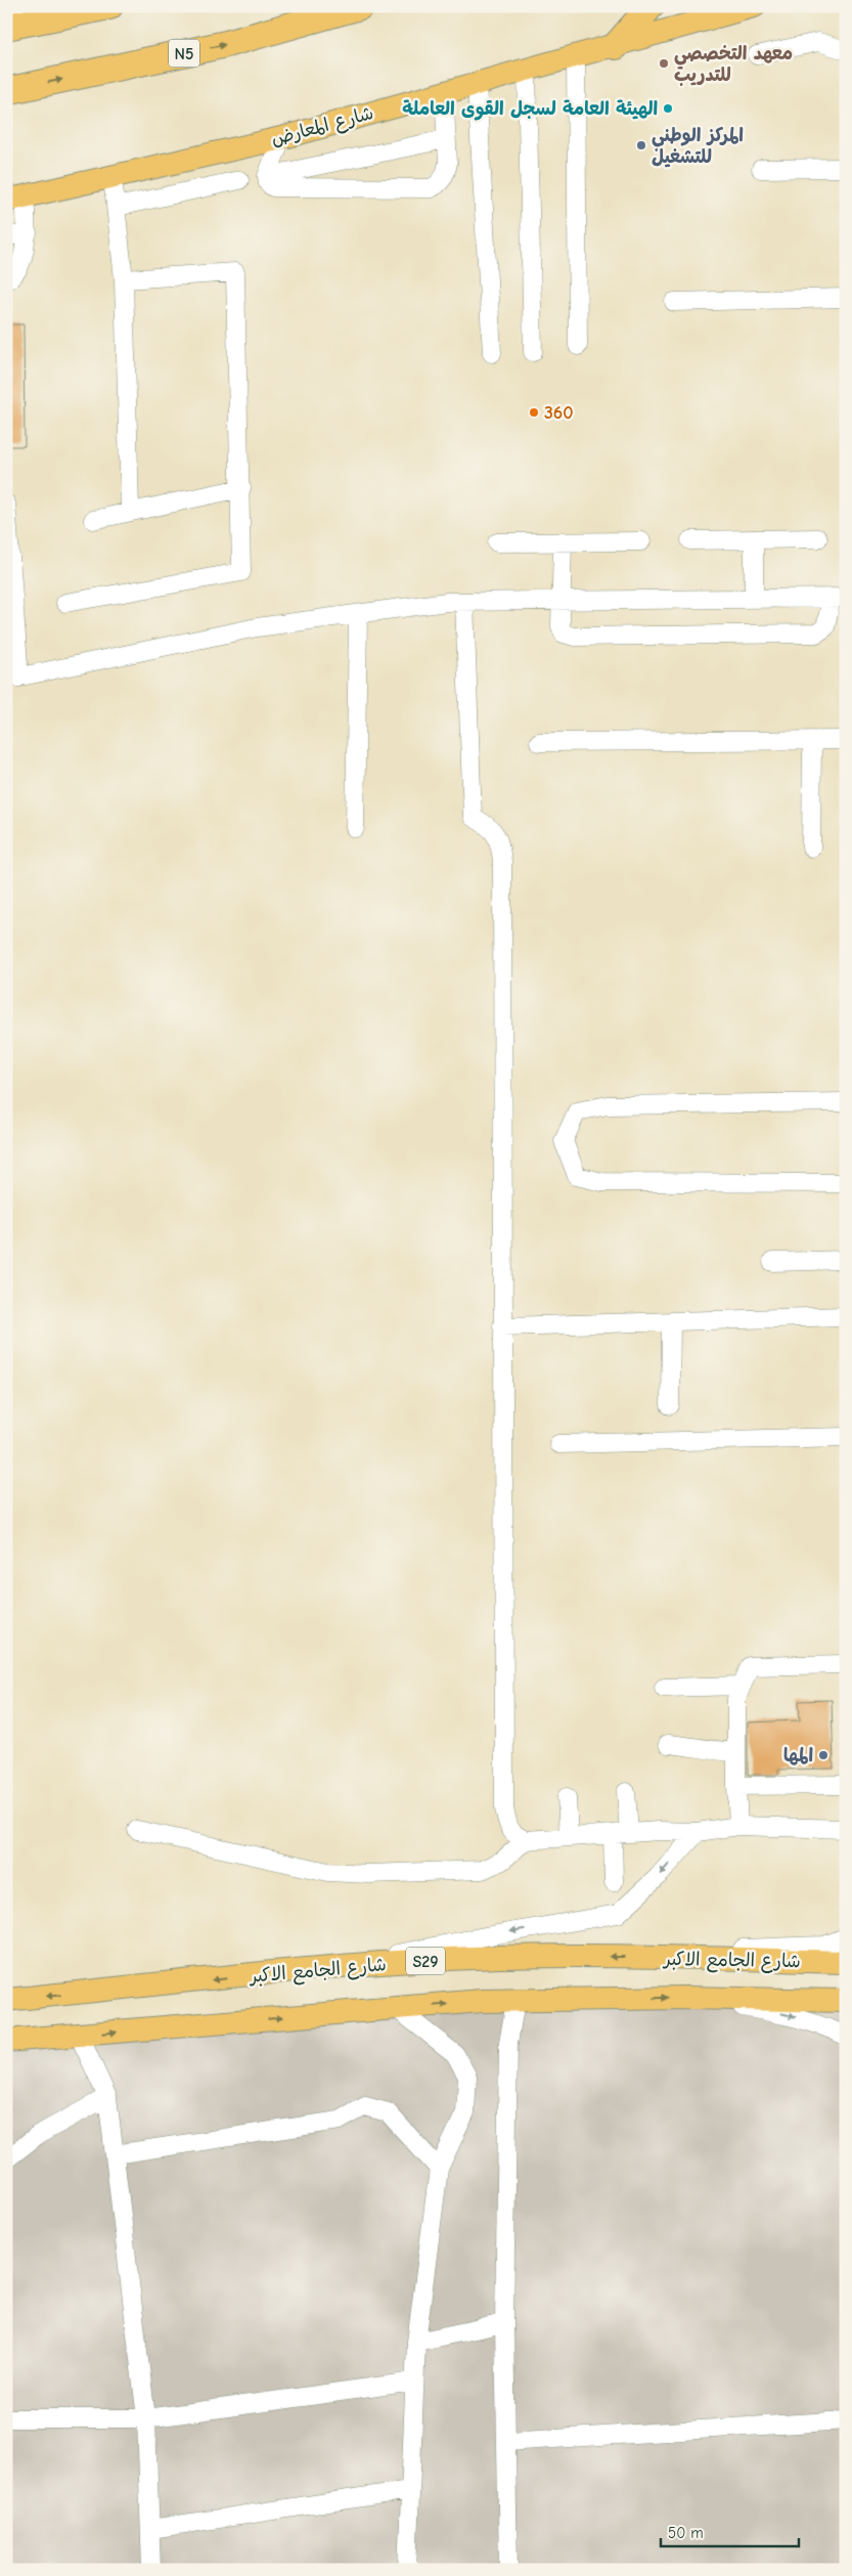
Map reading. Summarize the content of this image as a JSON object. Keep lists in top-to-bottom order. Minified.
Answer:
{"streets":{"highway":["N5"],"main road":["شارع المعارض","شارع الجامع الاكبر","S29"]},"places":["معهد التخصصي للتدريب","الهيئة العامة لسجل القوى العاملة","المركز الوطني للتشغيل","360","المه‍ا"],"scale_bar":"50 m"}
